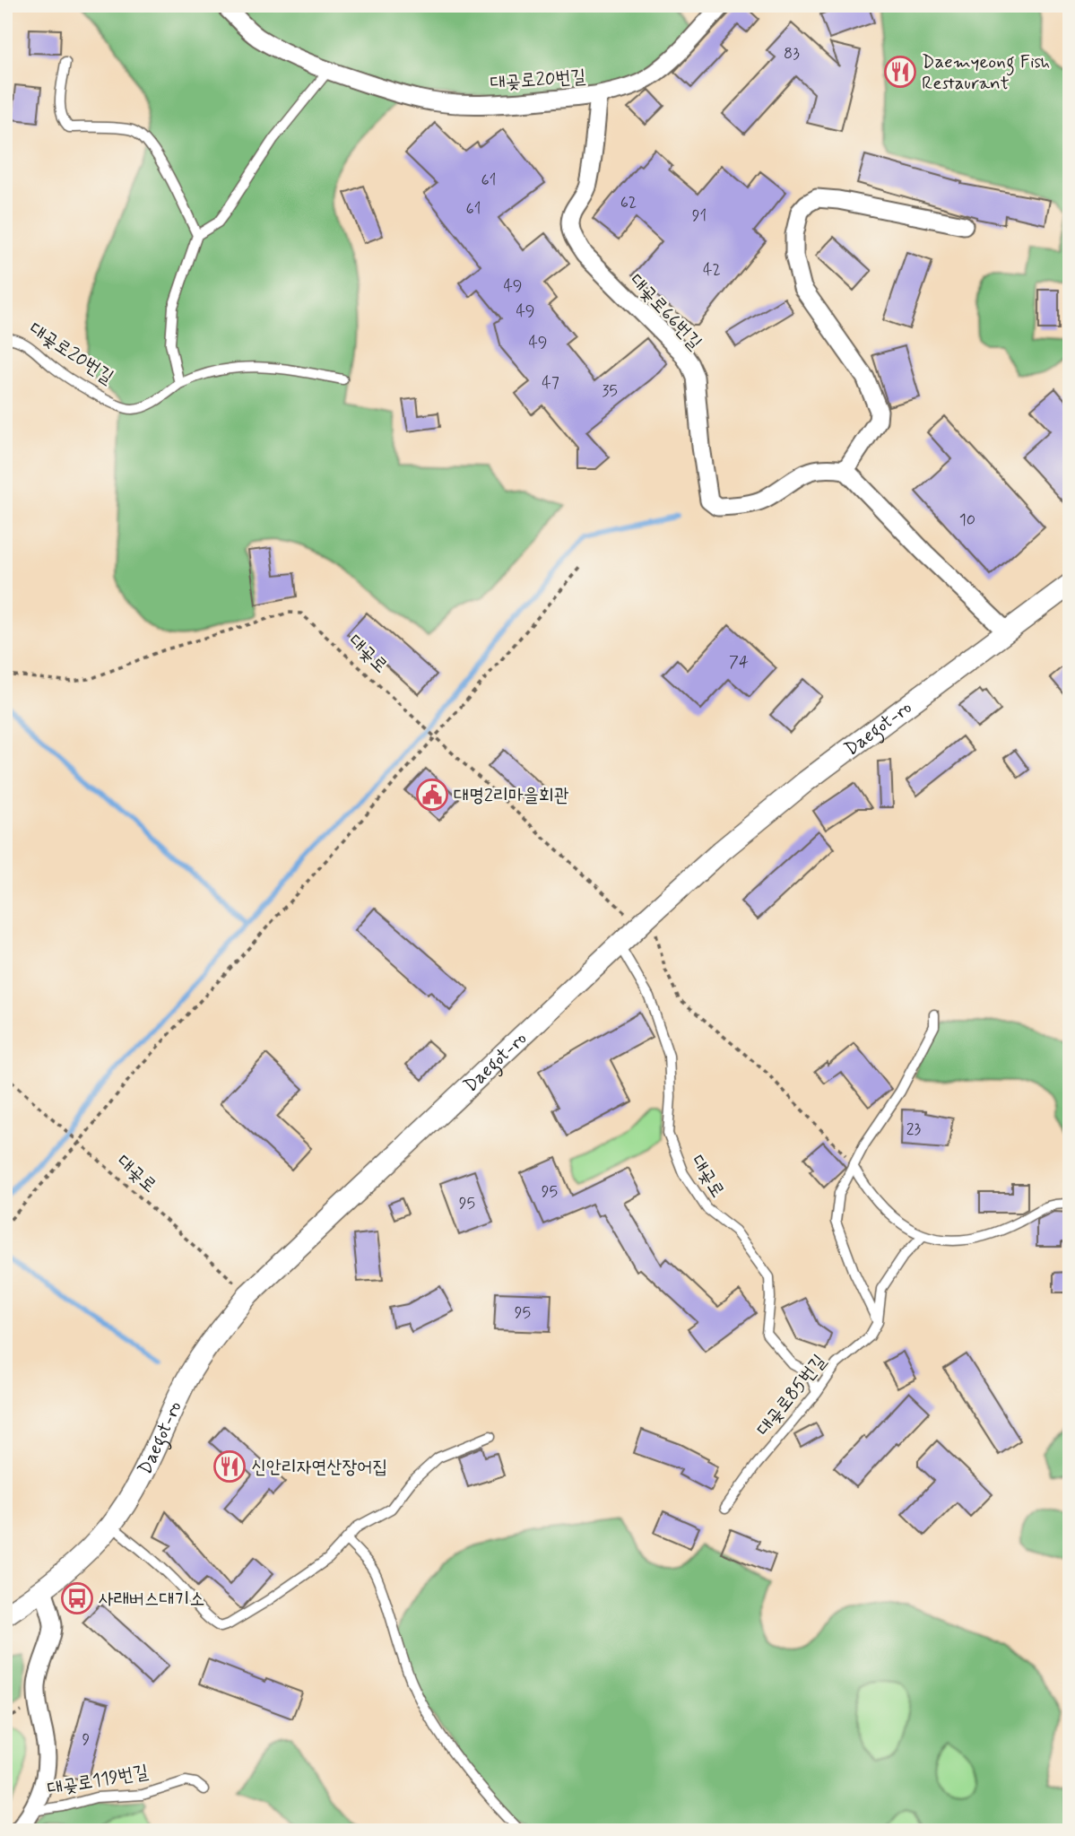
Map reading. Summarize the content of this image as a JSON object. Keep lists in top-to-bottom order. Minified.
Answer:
{"streets":{"street":["대곶로20번길","대곶로66번길","Daegot-ro","대곶로119번길"],"lane":["대곶로","대곶로85번길"]},"crossings":[["대곶로20번길","대곶로66번길"],["대곶로","Daegot-ro"],["대곶로","대곶로85번길"],["Daegot-ro","대곶로119번길"]],"places":{"restaurant":["Daemyeong Fish Restaurant","신안리자연산장어집"],"public building":["대명2리마을회관"],"bus stop":["사래버스대기소"]},"house_numbers":["83","61","62","61","91","42","49","49","49","47","35","10","74","23","95","95","95","9"]}
